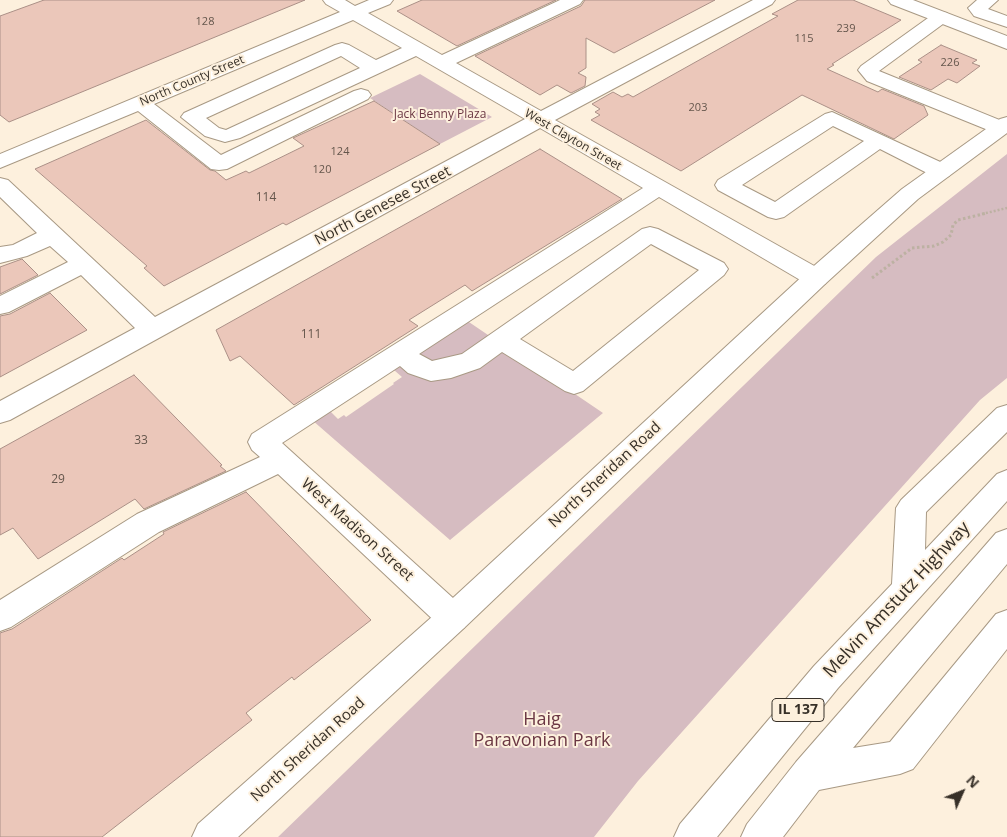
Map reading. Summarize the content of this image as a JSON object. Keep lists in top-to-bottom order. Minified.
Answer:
{"streets":{"main road":["North County Street","West Clayton Street","North Genesee Street","North Sheridan Road","West Madison Street","Melvin Amstutz Highway","IL 137"]},"crossings":[["North County Street","West Clayton Street"],["West Clayton Street","North Genesee Street"],["West Clayton Street","North Sheridan Road"],["North Sheridan Road","West Madison Street"]],"parks":["Jack Benny Plaza","Haig Paravonian Park"],"house_numbers":["128","239","115","226","203","124","120","114","111","33","29"],"north":"top right"}
